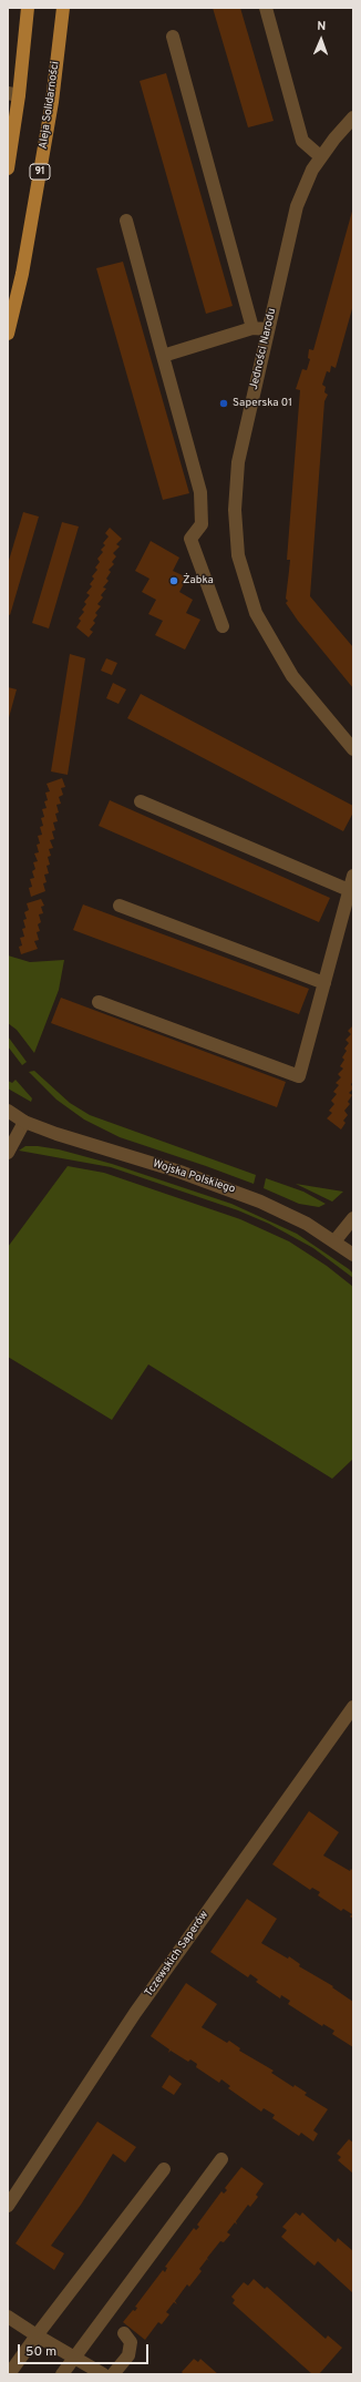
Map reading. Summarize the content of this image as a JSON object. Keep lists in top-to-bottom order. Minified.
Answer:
{"streets":{"main road":["Aleja Solidarności","91"],"street":["Jedności Narodu","Wojska Polskiego","Tczewskich Saperów"]},"places":["Saperska 01","Żabka"],"scale_bar":"50 m","north":"top"}
